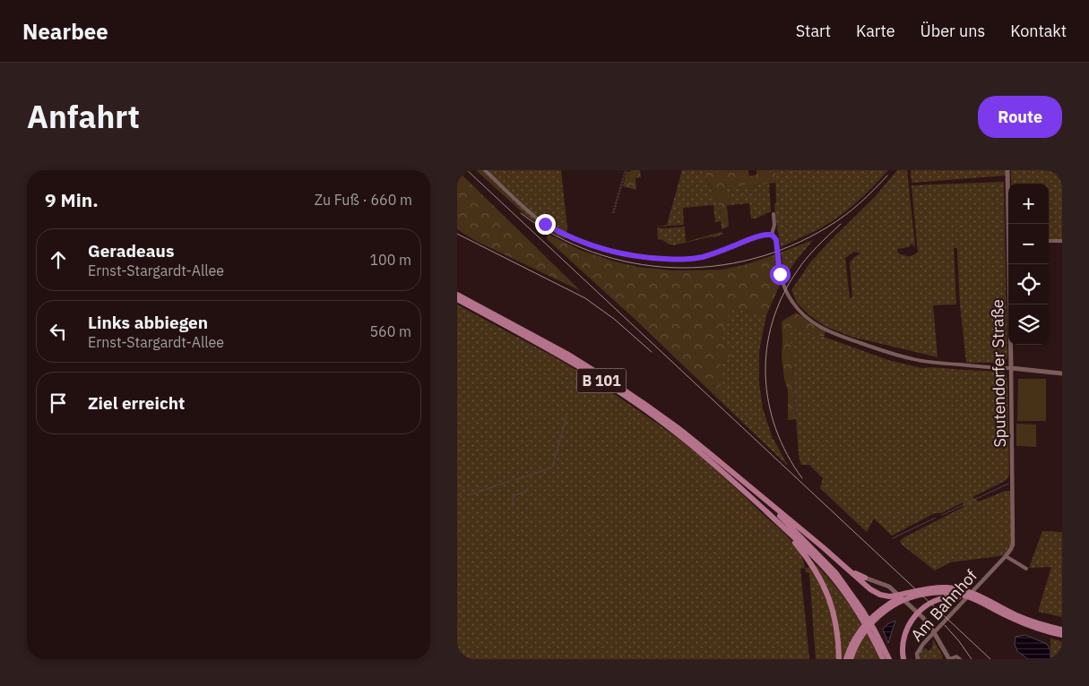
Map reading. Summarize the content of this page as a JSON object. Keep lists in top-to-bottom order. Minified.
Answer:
{"streets":{"highway":["B 101"],"main road":["Sputendorfer Straße"],"street":["Am Bahnhof"]},"crossings":[["Sputendorfer Straße","Am Bahnhof"]],"page":{"header":"Nearbee","nav":["Start","Karte","Über uns","Kontakt"],"title":"Anfahrt","buttons":"Route","heading":["9 Min.","Zu Fuß · 660 m"],"map_buttons":["+","−"],"list":[["Geradeaus","Ernst-Stargardt-Allee","100 m"],["Links abbiegen","Ernst-Stargardt-Allee","560 m"],"Ziel erreicht"]}}
